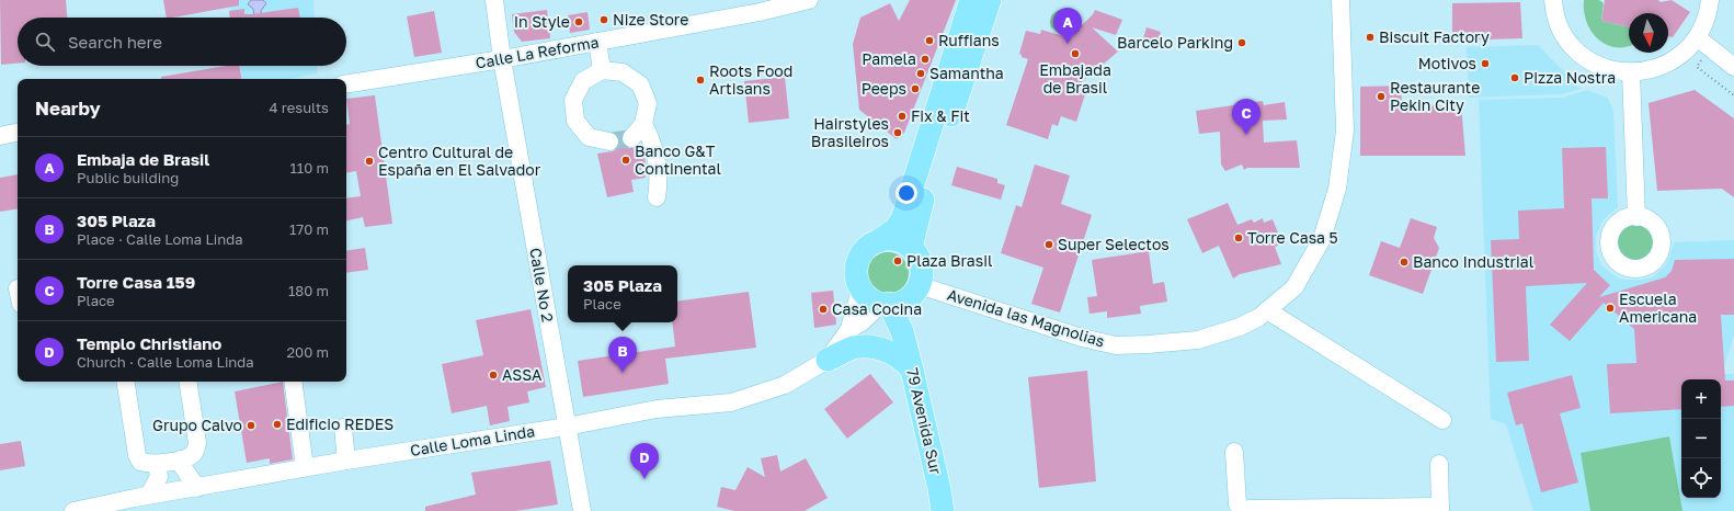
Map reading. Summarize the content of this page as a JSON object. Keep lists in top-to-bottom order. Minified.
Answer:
{"streets":{"main road":["79 Avenida Sur"],"street":["Calle La Reforma","Calle No 2","Avenida las Magnolias","Calle Loma Linda"]},"crossings":[["Calle La Reforma","Calle No 2"],["Calle No 2","Calle Loma Linda"],["Avenida las Magnolias","79 Avenida Sur"],["Avenida las Magnolias","Calle Loma Linda"],["79 Avenida Sur","Calle Loma Linda"]],"places":["Nize Store","In Style","Biscuit Factory","Ruffians","Barcelo Parking","Embajada de Brasil","Pamela","Motivos","Samantha","Pizza Nostra","Roots Food Artisans","Peeps","Restaurante Pekin City","Fix & Fit","Hairstyles Brasileiros","Banco G&T Continental","Centro Cultural de España en El Salvador","Torre Casa 5","Super Selectos","Plaza Brasil","Banco Industrial","Escuela Americana","Casa Cocina","ASSA","Edificio REDES","Grupo Calvo"],"north":"bottom","page":{"pins":["A","C","B","D"],"search":"Search here","heading":["Nearby","4 results"],"list":[{"mark":"A","name":"Embaja de Brasil","note":"Public building","value":"110 m"},{"mark":"B","name":"305 Plaza","note":"Place · Calle Loma Linda","value":"170 m"},{"mark":"C","name":"Torre Casa 159","note":"Place","value":"180 m"},{"mark":"D","name":"Templo Christiano","note":"Church · Calle Loma Linda","value":"200 m"}],"popup":["305 Plaza","Place"],"map_buttons":["+","−"]}}
